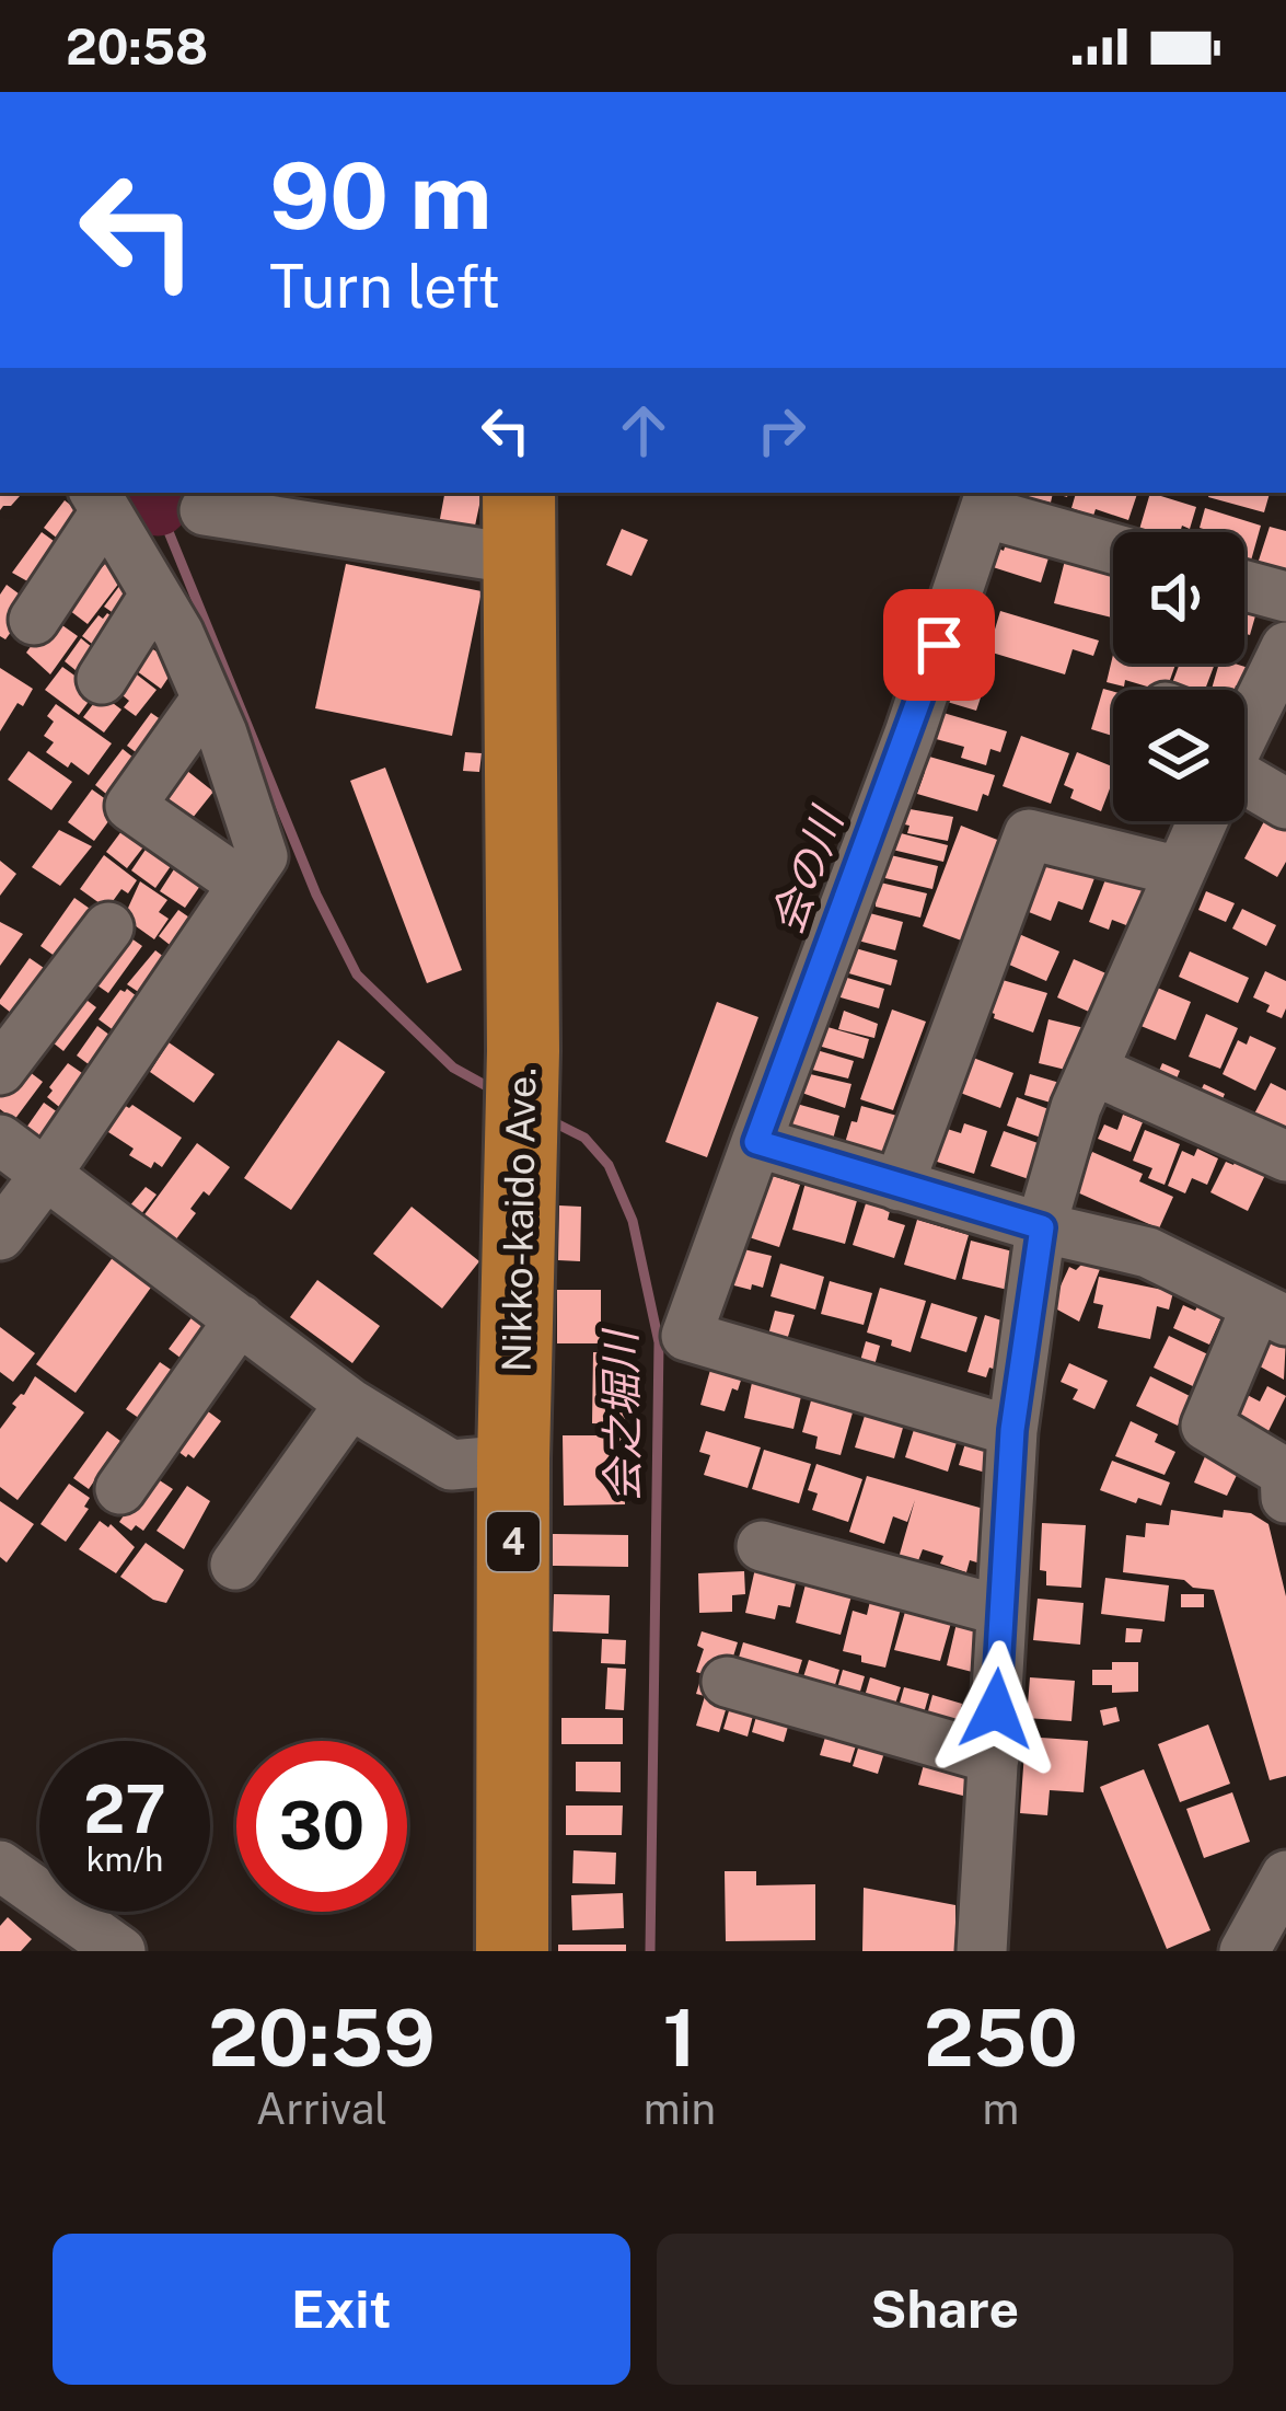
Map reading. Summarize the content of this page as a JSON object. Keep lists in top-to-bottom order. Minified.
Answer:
{"streets":{"highway":["Nikko-kaido Ave.","4"]},"water":["会の川","会之堀川"],"page":{"status":"20:58","turn":["90 m","Turn left"],"speed":"27 km/h","limit":"30","eta":["20:59","Arrival","1","min","250","m"],"buttons":["Exit","Share"]}}
